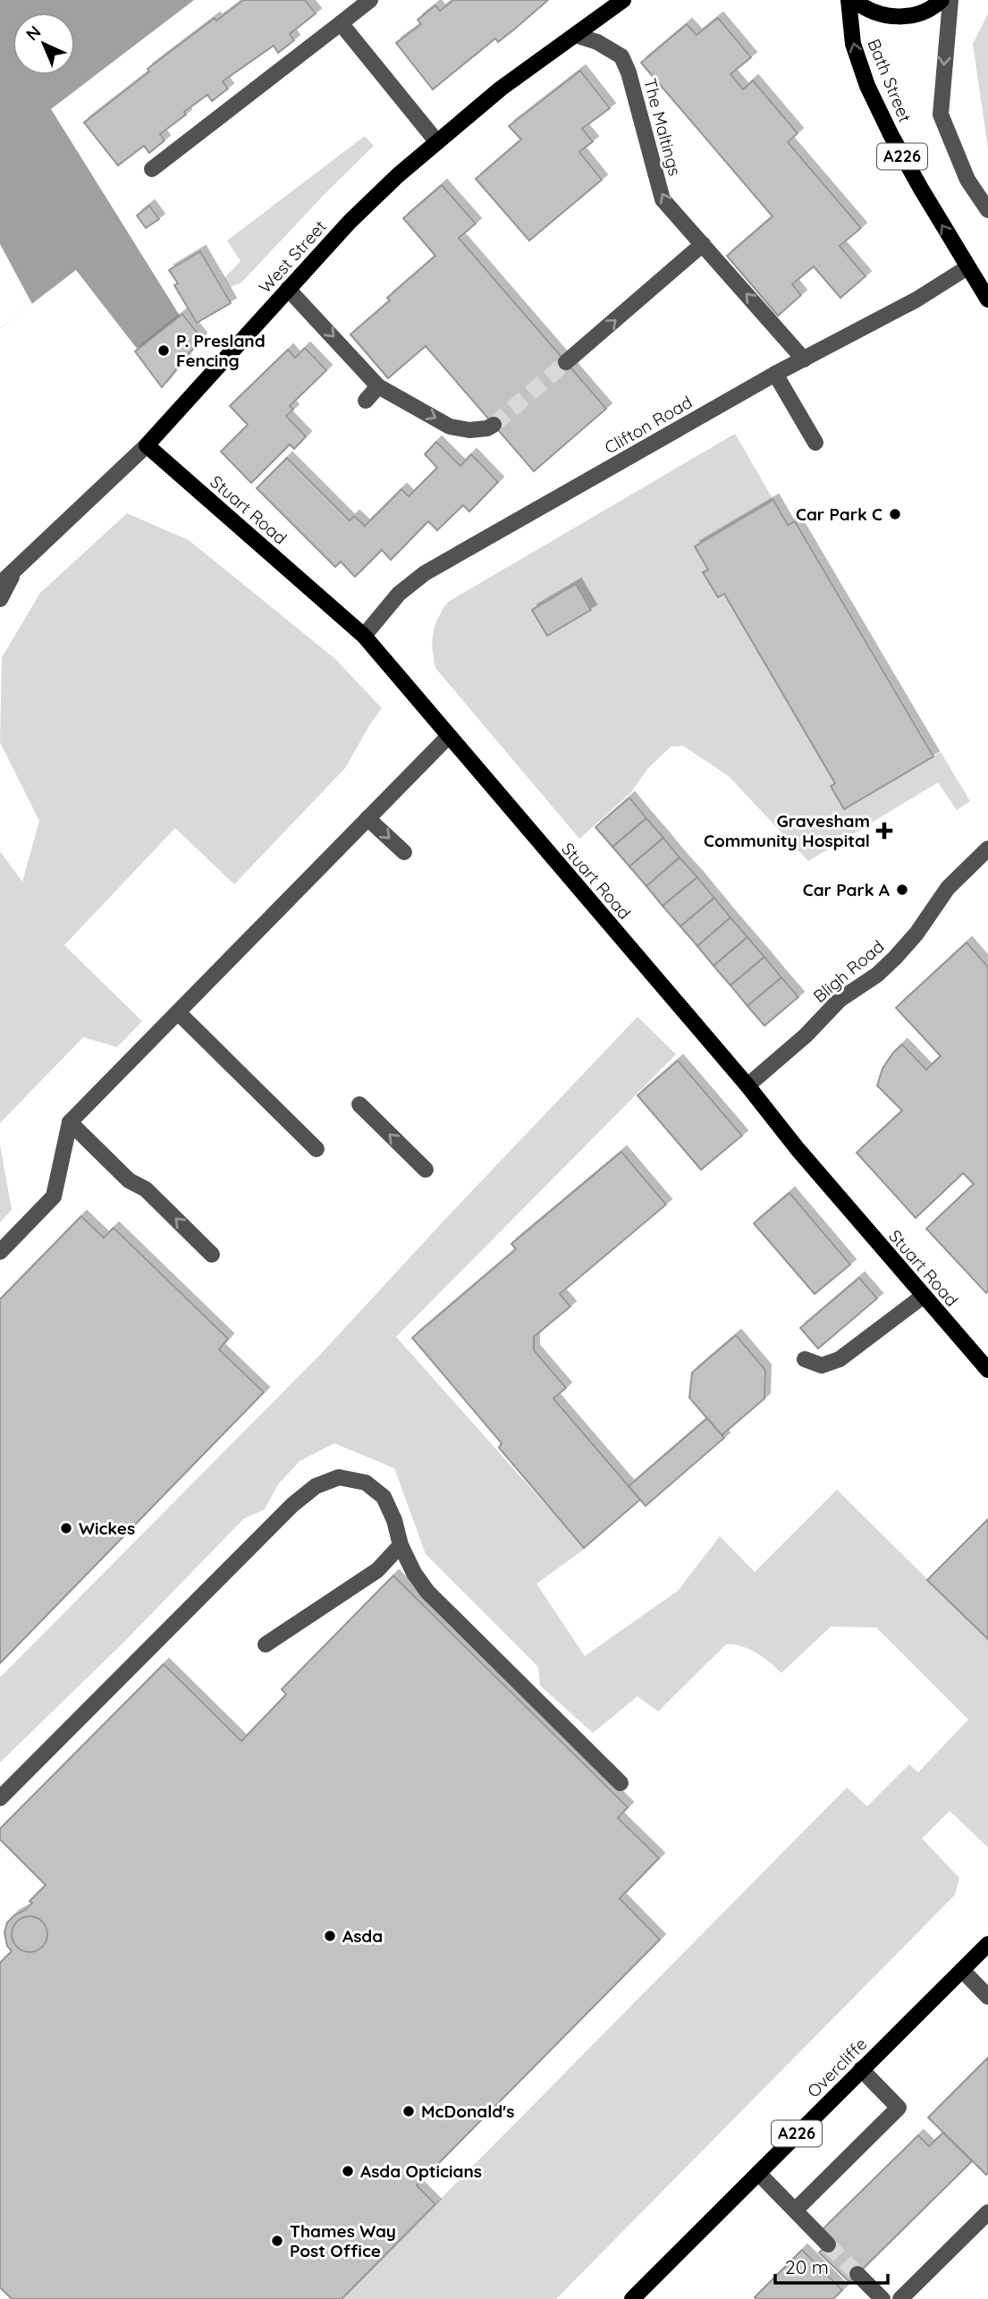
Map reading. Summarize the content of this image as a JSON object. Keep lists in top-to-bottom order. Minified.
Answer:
{"streets":{"main road":["Bath Street","A226","West Street","Stuart Road","Overcliffe"],"street":["The Maltings","Clifton Road","Bligh Road"]},"crossings":[["Bath Street","Clifton Road"],["The Maltings","West Street"],["The Maltings","Clifton Road"],["West Street","Stuart Road"],["Clifton Road","Stuart Road"],["Stuart Road","Bligh Road"]],"one_way":["The Maltings"],"places":{"other":["P. Presland Fencing","Car Park C","Car Park A","Wickes","Asda","McDonald's","Asda Opticians","Thames Way Post Office"],"health":["Gravesham Community Hospital"]},"scale_bar":"20 m","north":"top left"}
